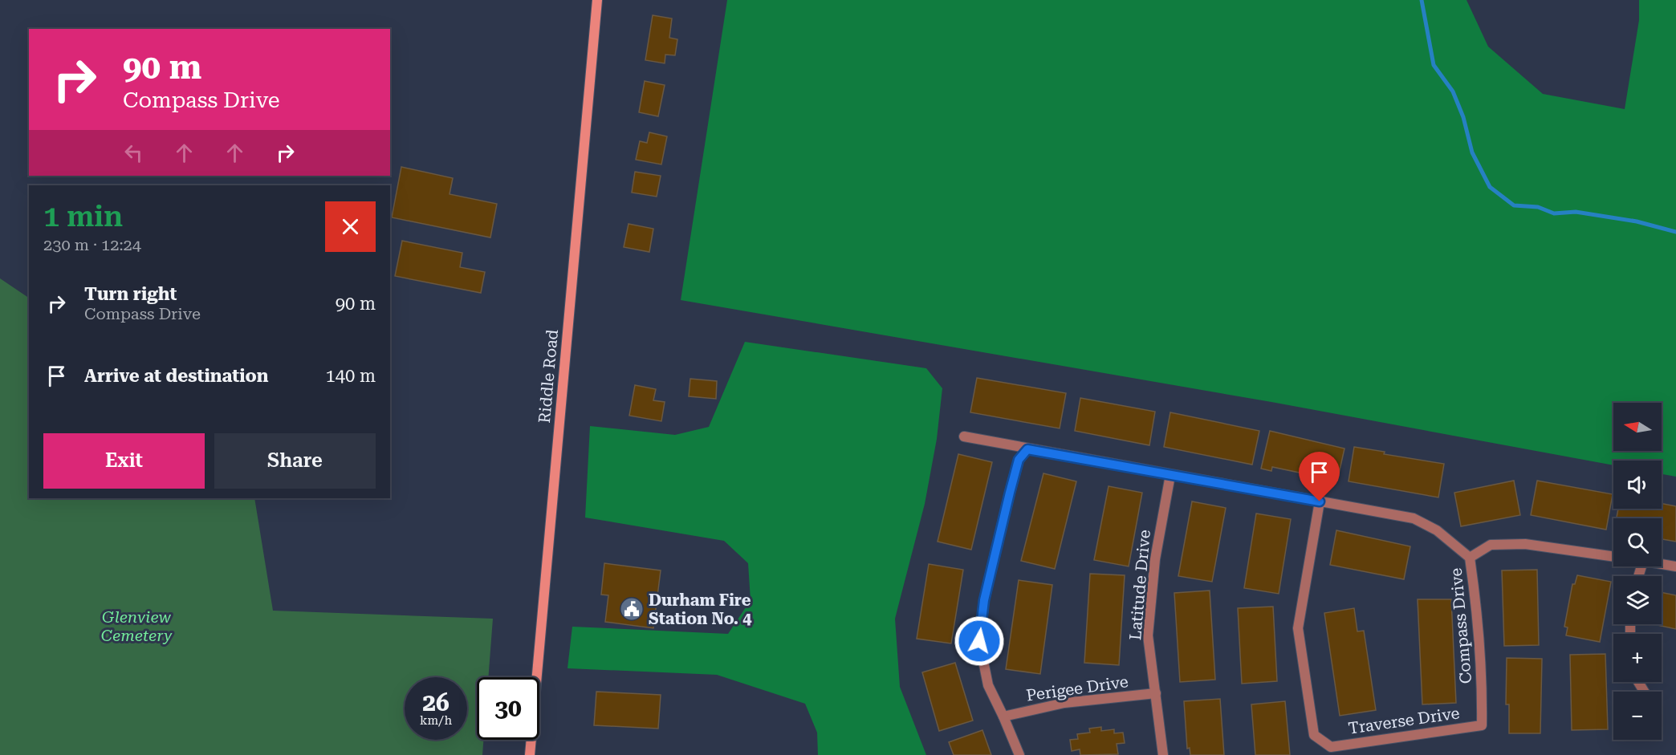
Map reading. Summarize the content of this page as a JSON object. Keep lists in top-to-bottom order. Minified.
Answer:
{"streets":{"main road":["Riddle Road"],"street":["Latitude Drive","Compass Drive","Perigee Drive","Traverse Drive"]},"crossings":[["Latitude Drive","Compass Drive"],["Latitude Drive","Perigee Drive"],["Compass Drive","Traverse Drive"]],"parks":["Glenview Cemetery"],"places":{"public building":["Durham Fire Station No. 4"]},"north":"left","page":{"turn":["90 m","Compass Drive"],"heading":["1 min","230 m · 12:24"],"list":[{"name":"Turn right","note":"Compass Drive","value":"90 m"},{"name":"Arrive at destination","value":"140 m"}],"map_buttons":["+","−"],"buttons":["Exit","Share"],"speed":"26 km/h","limit":"30"}}
